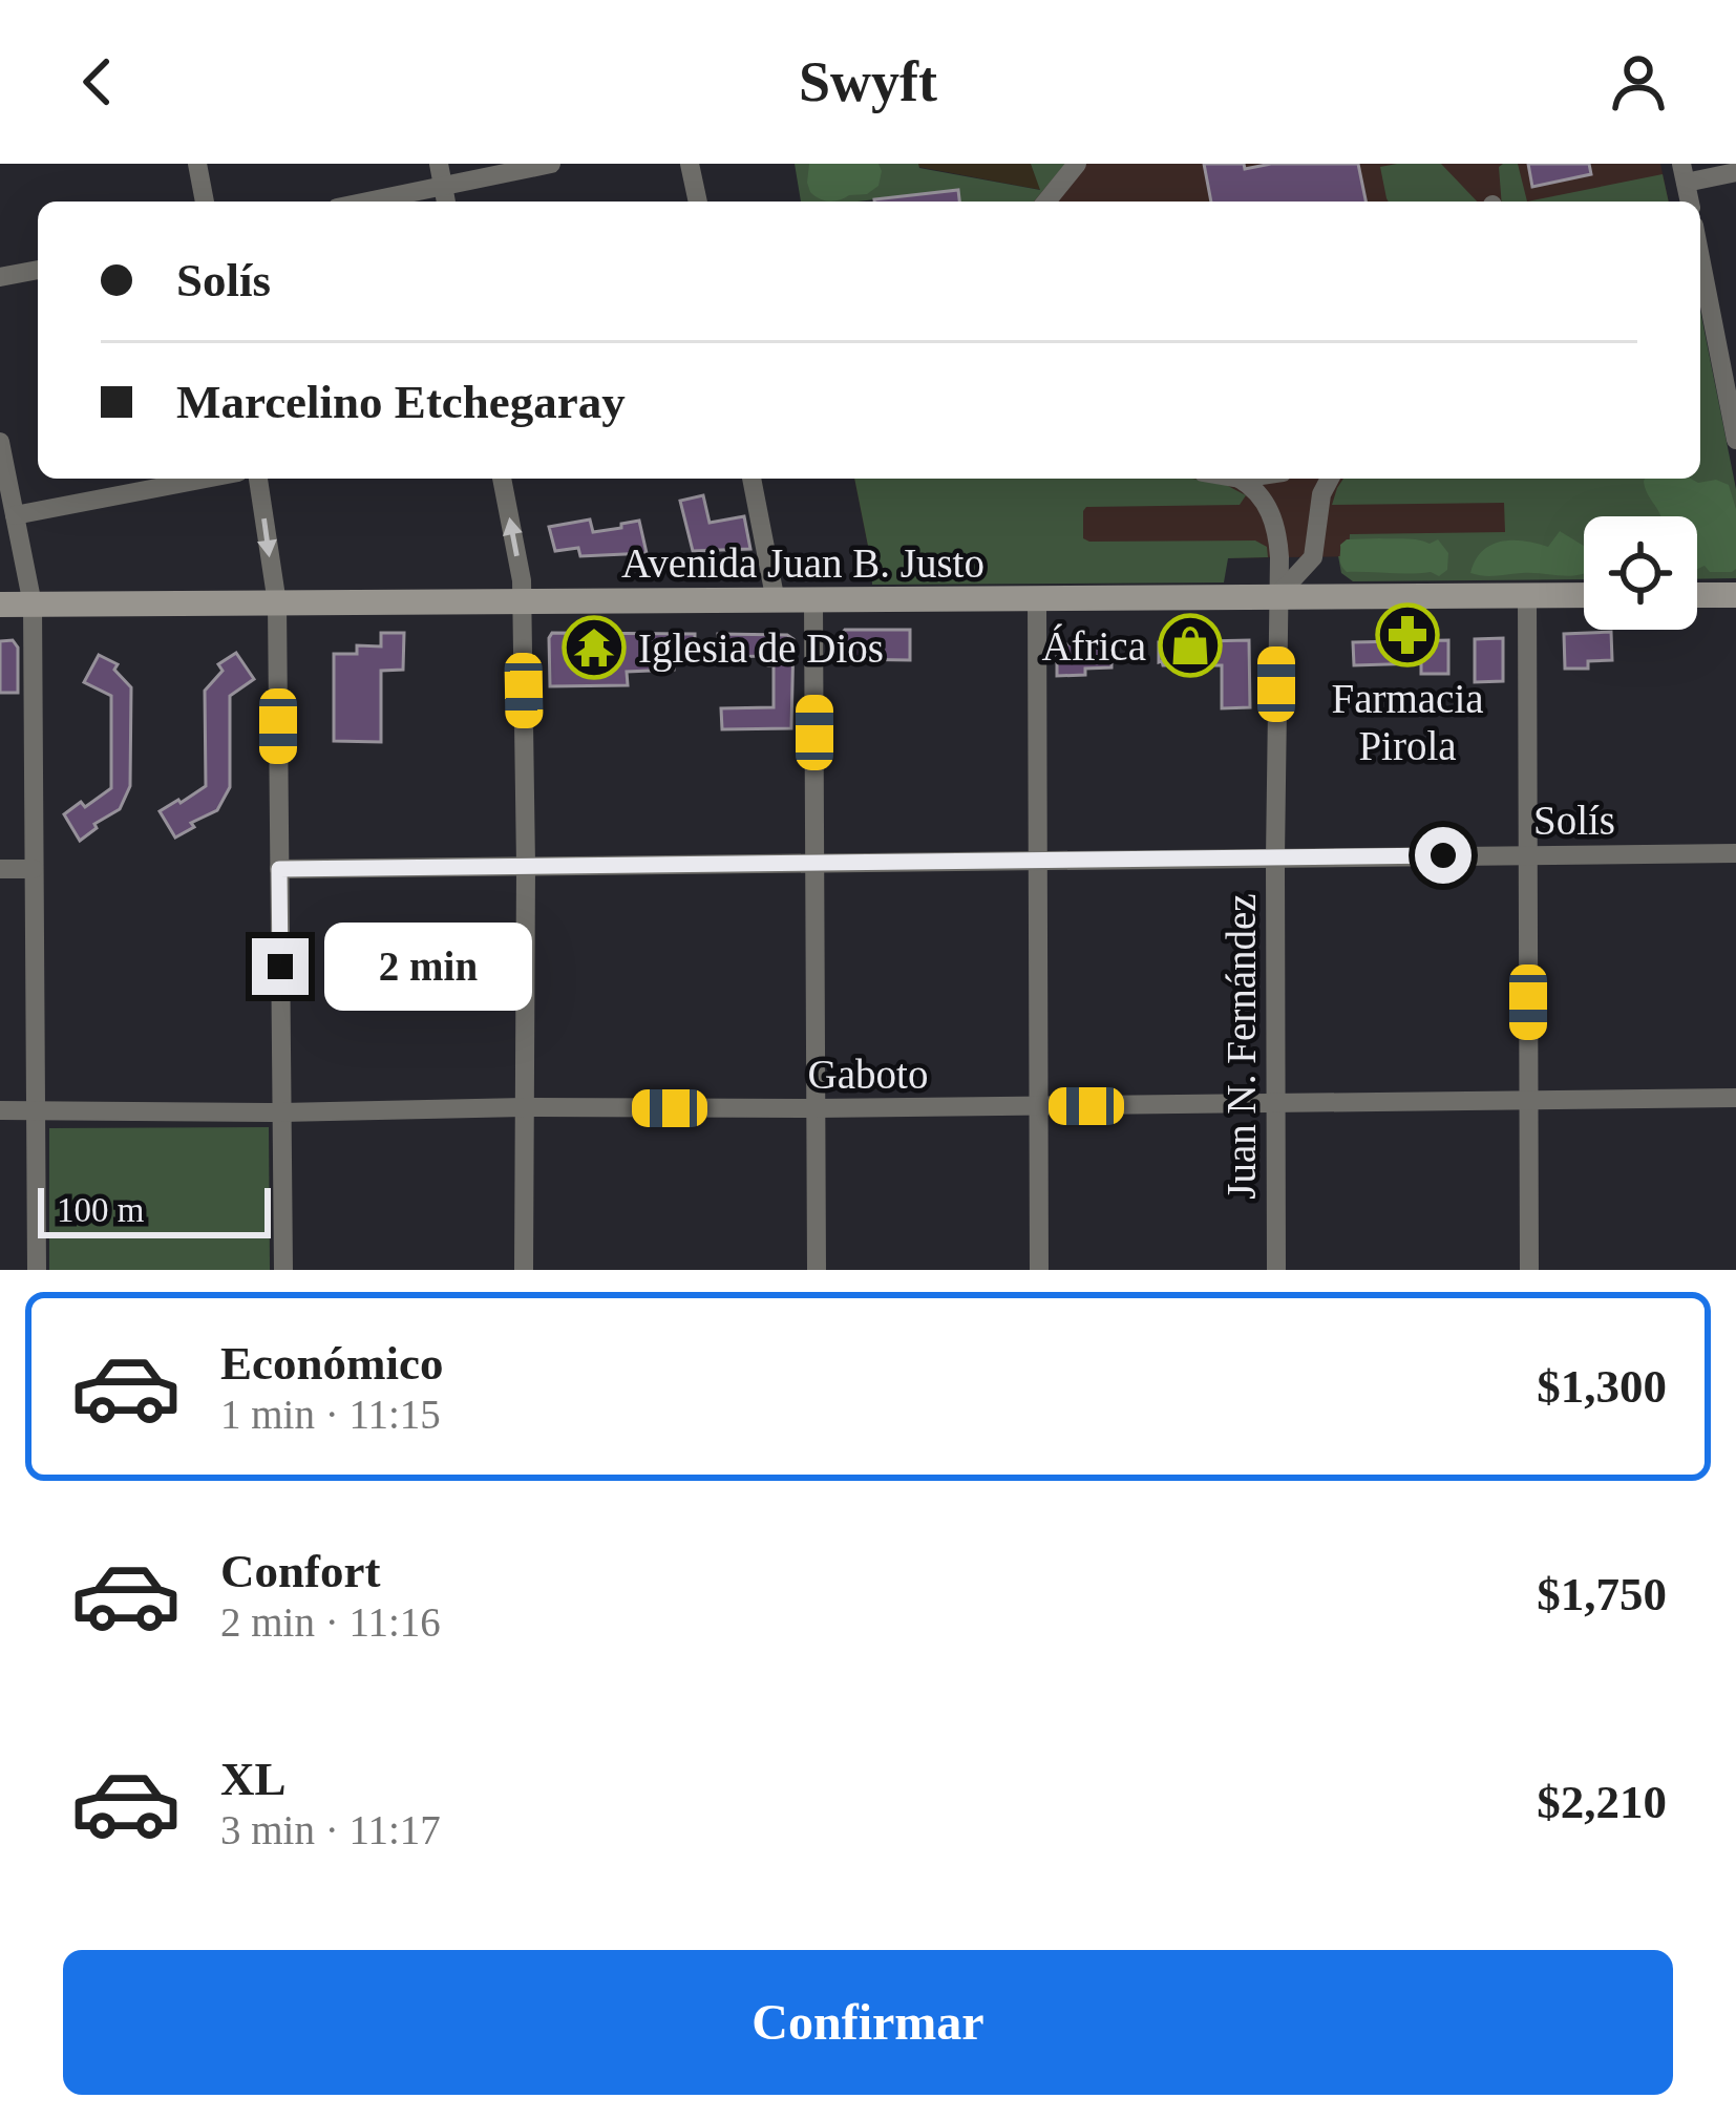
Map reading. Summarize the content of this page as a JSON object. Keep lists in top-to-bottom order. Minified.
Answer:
{"streets":{"main road":["Avenida Juan B. Justo"],"street":["Solís","Juan N. Fernández","Gaboto"]},"crossings":[["Avenida Juan B. Justo","Juan N. Fernández"],["Solís","Juan N. Fernández"],["Juan N. Fernández","Gaboto"]],"places":{"pharmacy":["Farmacia Pirola"],"shop":["África"],"temple":["Iglesia de Dios"]},"scale_bar":"100 m","page":{"header":"Swyft","banner":["Solís","Marcelino Etchegaray"],"bubble":"2 min","scale":"100 m","list":[{"name":"Económico","note":"1 min · 11:15","value":"$1,300"},{"name":"Confort","note":"2 min · 11:16","value":"$1,750"},{"name":"XL","note":"3 min · 11:17","value":"$2,210"}],"buttons":"Confirmar"}}
